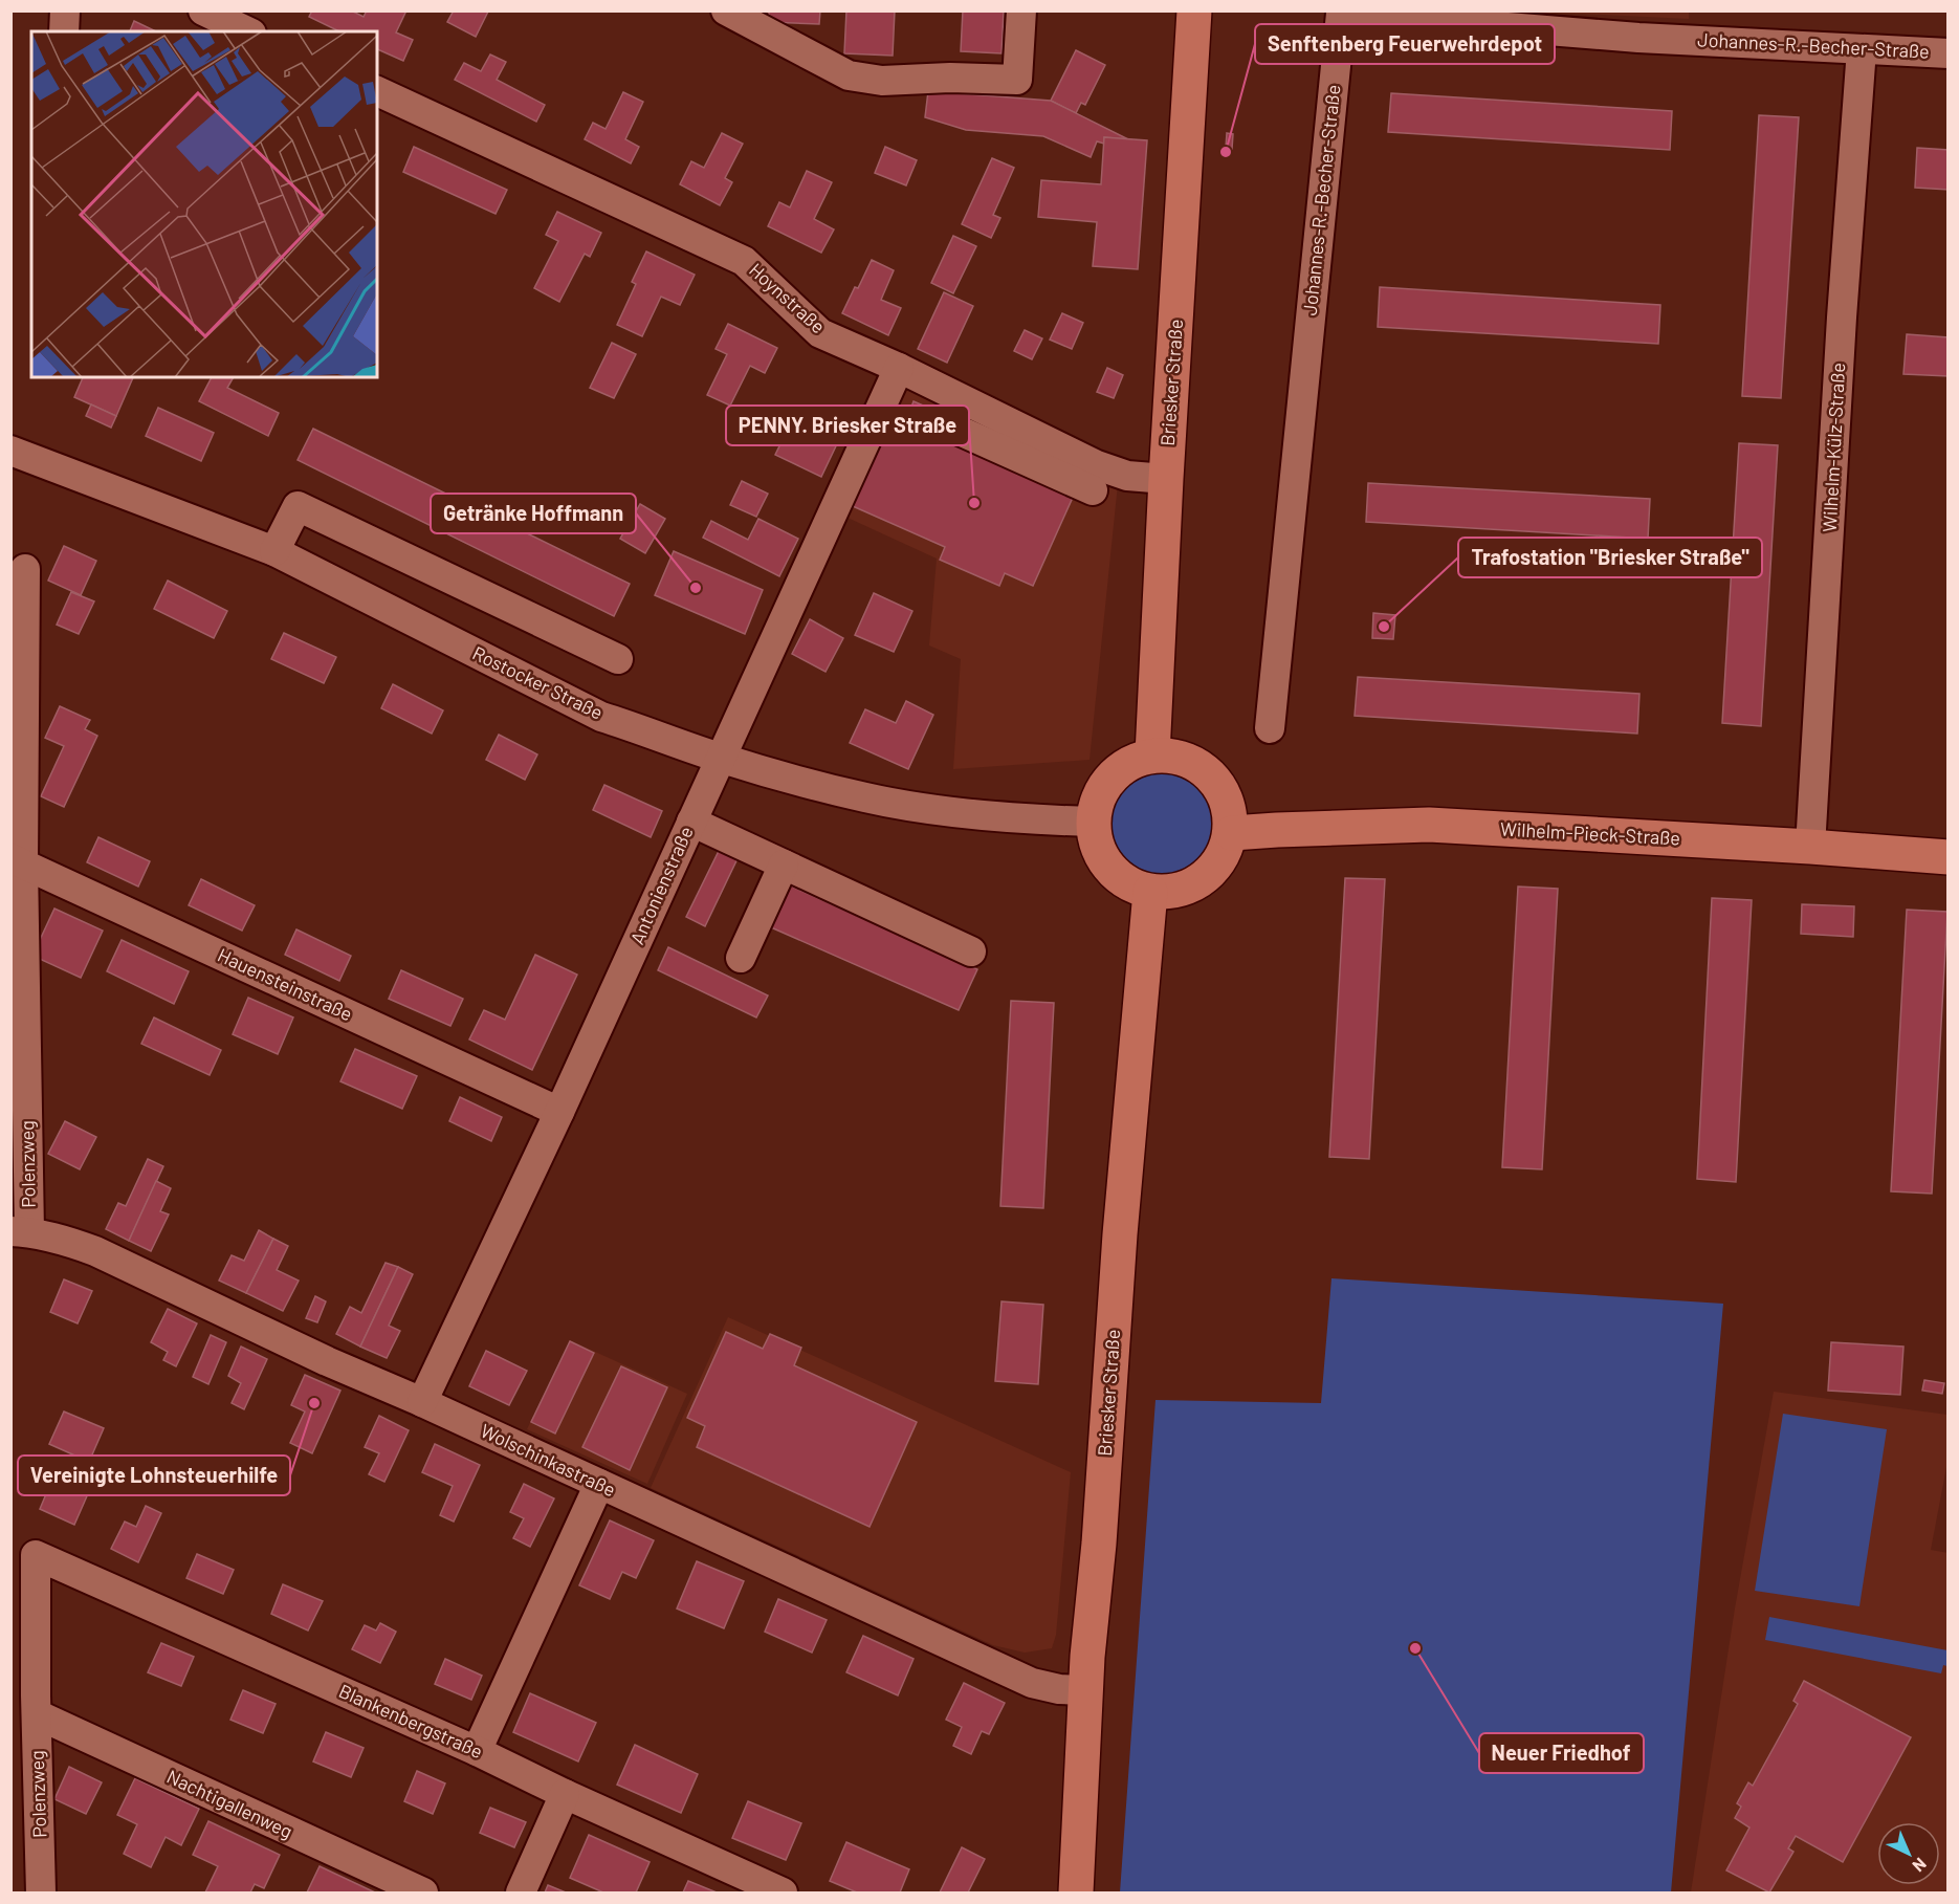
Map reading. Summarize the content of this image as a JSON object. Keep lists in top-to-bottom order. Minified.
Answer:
{"streets":{"main road":["Briesker Straße","Wilhelm-Pieck-Straße"],"street":["Johannes-R.-Becher-Straße","Hoynstraße","Wilhelm-Külz-Straße","Rostocker Straße","Antonienstraße","Hauensteinstraße","Polenzweg","Wolschinkastraße","Blankenbergstraße","Nachtigallenweg"]},"crossings":[["Johannes-R.-Becher-Straße","Wilhelm-Külz-Straße"],["Hoynstraße","Briesker Straße"],["Hoynstraße","Antonienstraße"],["Briesker Straße","Rostocker Straße"],["Briesker Straße","Wilhelm-Pieck-Straße"],["Briesker Straße","Wolschinkastraße"],["Wilhelm-Külz-Straße","Wilhelm-Pieck-Straße"],["Rostocker Straße","Wilhelm-Pieck-Straße"],["Rostocker Straße","Antonienstraße"],["Antonienstraße","Hauensteinstraße"],["Antonienstraße","Wolschinkastraße"],["Hauensteinstraße","Polenzweg"],["Polenzweg","Wolschinkastraße"],["Polenzweg","Blankenbergstraße"],["Polenzweg","Nachtigallenweg"]],"places":["Senftenberg Feuerwehrdepot","PENNY. Briesker Straße","Getränke Hoffmann","Trafostation \"Briesker Straße\"","Vereinigte Lohnsteuerhilfe","Neuer Friedhof"],"north":"bottom right"}
